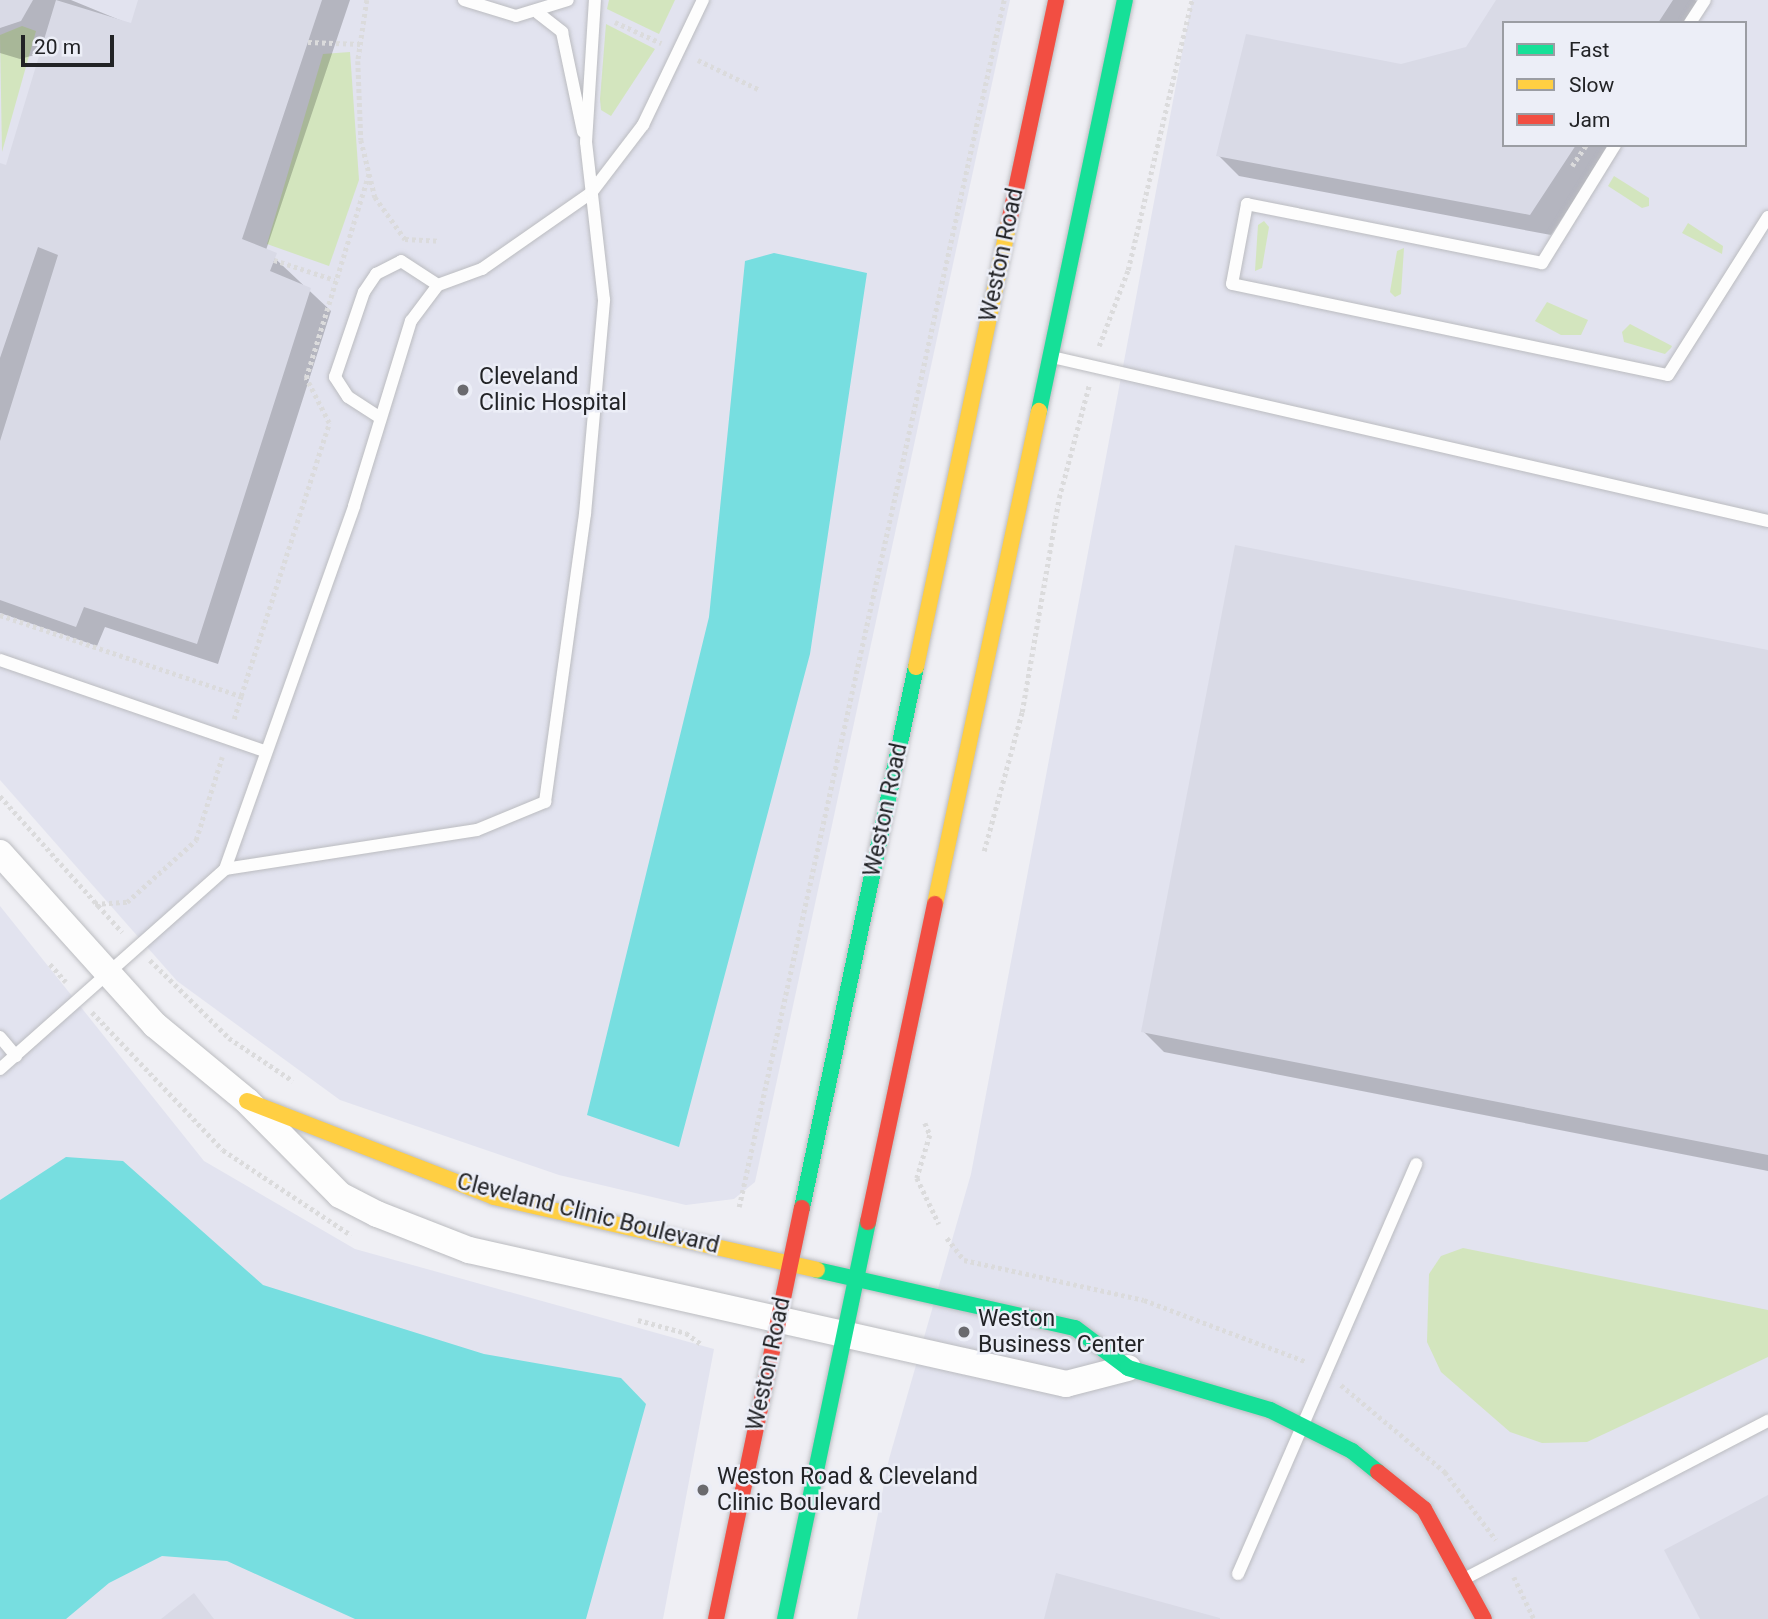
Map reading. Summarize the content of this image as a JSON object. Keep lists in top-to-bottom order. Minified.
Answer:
{"streets":{"main road":["Weston Road","Cleveland Clinic Boulevard"]},"crossings":[["Weston Road","Cleveland Clinic Boulevard"]],"places":["Cleveland Clinic Hospital","Weston Business Center","Weston Road & Cleveland Clinic Boulevard"],"legend":["Fast","Slow","Jam"],"scale_bar":"20 m"}
